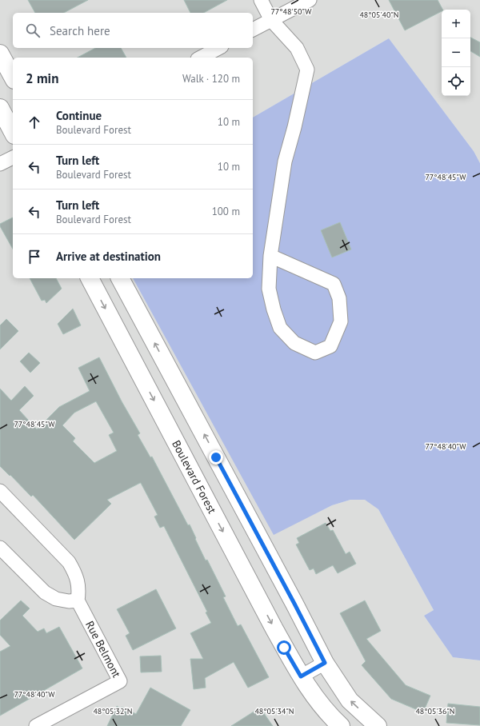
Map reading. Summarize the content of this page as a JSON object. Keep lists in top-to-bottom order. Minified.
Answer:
{"streets":{"street":["Boulevard Forest","Rue Belmont"]},"page":{"map_buttons":["+","−"],"search":"Search here","heading":["2 min","Walk · 120 m"],"list":[["Continue","Boulevard Forest","10 m"],["Turn left","Boulevard Forest","10 m"],["Turn left","Boulevard Forest","100 m"],"Arrive at destination"]},"coordinates":["77°48'50\"W","48°05'40\"N","77°48'45\"W","77°48'40\"W","48°05'32\"N","48°05'34\"N","48°05'36\"N"]}
